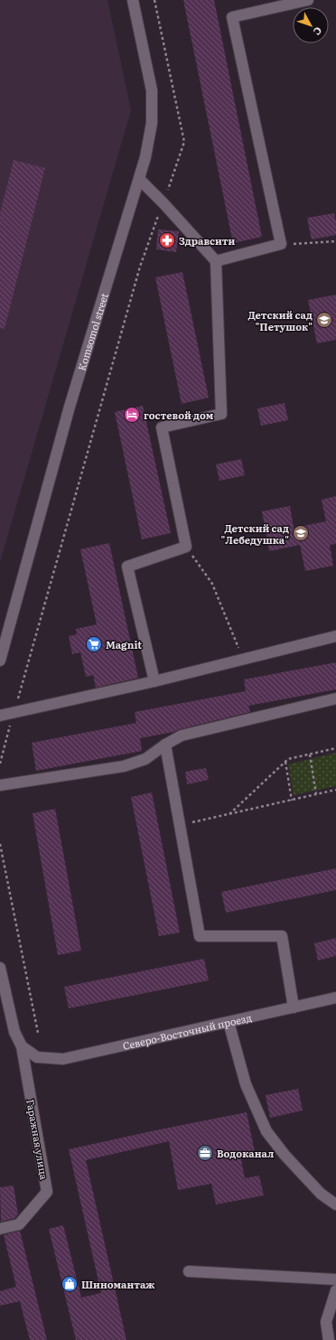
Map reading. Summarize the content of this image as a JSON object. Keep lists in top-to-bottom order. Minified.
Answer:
{"streets":{"street":["Komsomol street","Северо-Восточный проезд","Гаражная улица"]},"crossings":[["Северо-Восточный проезд","Гаражная улица"]],"places":{"pharmacy":["Здравсити"],"school or university":["Детский сад \"Петушок\"","Детский сад \"Лебедушка\""],"hotel":["гостевой дом"],"supermarket":["Magnit"],"office":["Водоканал"],"shop":["Шиномантаж"]},"north":"bottom right"}
